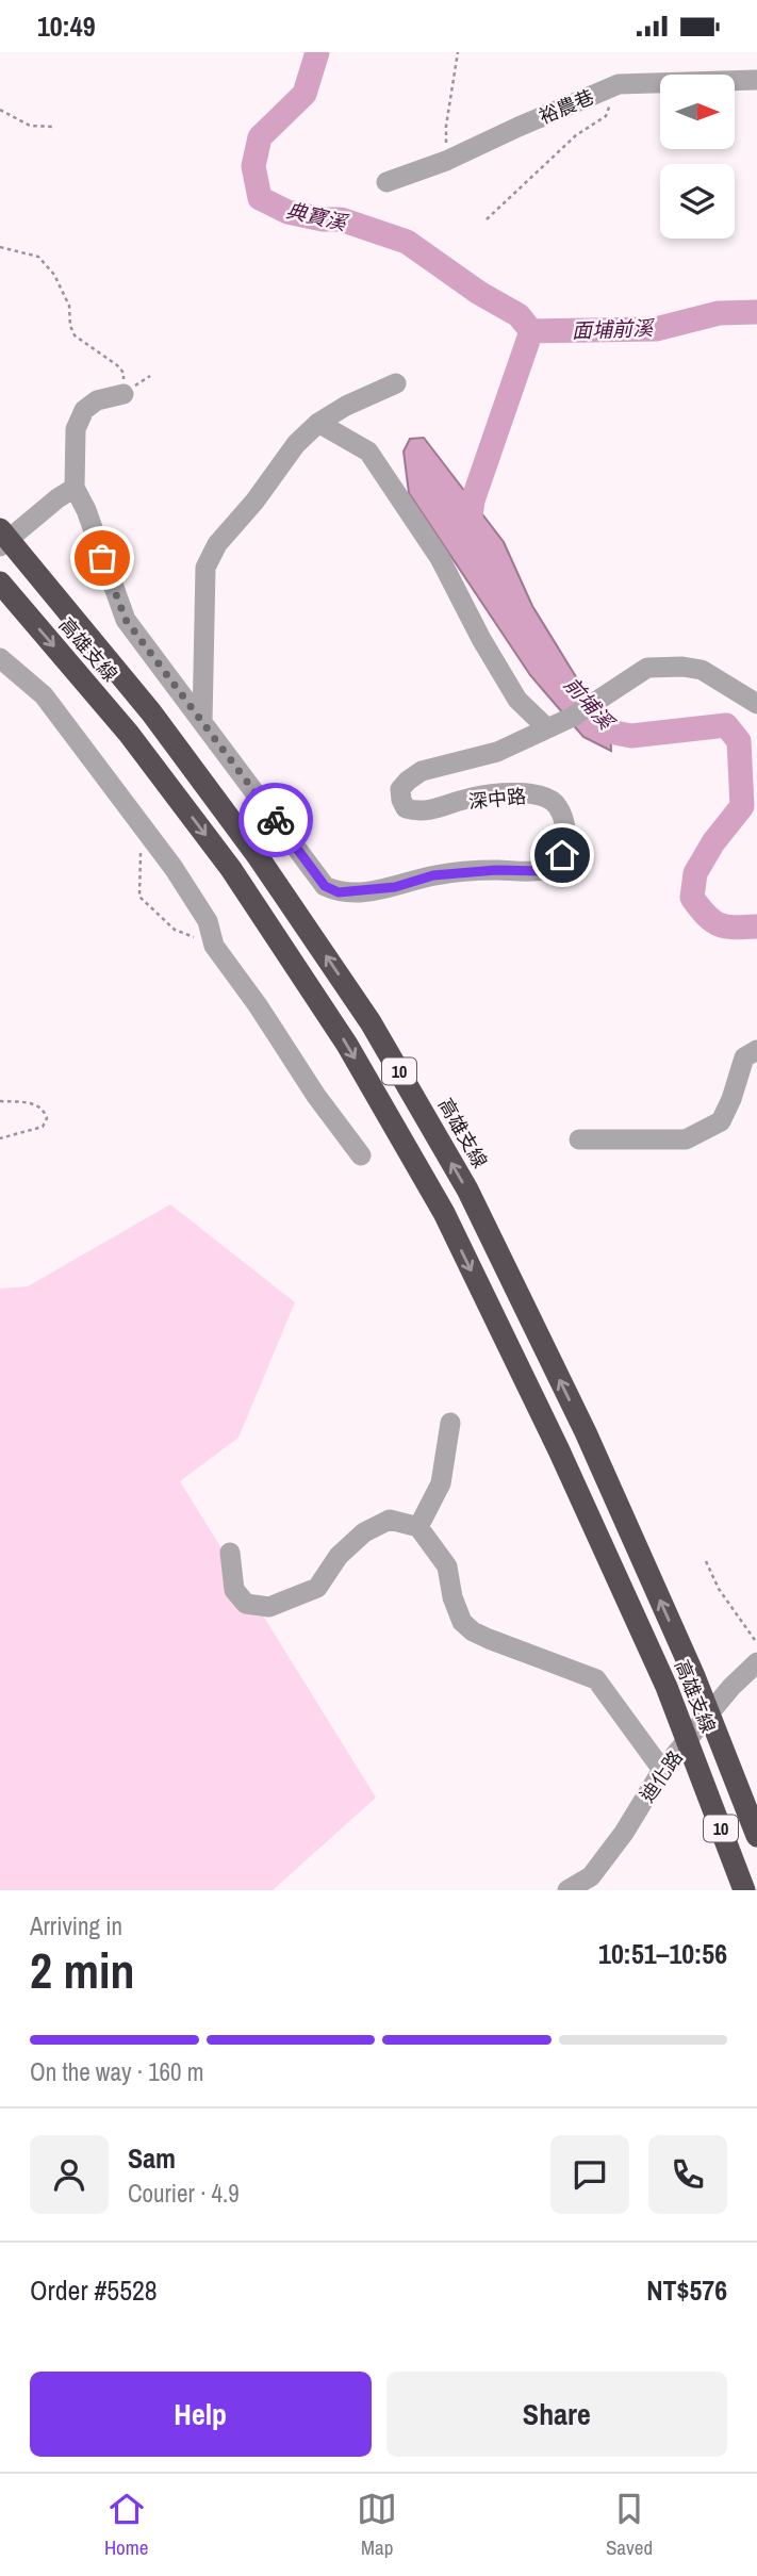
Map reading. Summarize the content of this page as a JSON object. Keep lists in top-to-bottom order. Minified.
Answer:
{"streets":{"highway":["高雄支線","10"],"street":["裕農巷","深中路","迪化路"]},"water":["典寶溪","面埔前溪","前埔溪"],"north":"right","page":{"status":"10:49","heading":["2 min","Arriving in","10:51–10:56"],"panel":["Sam","Courier · 4.9","Order #5528","NT$576"],"bar":"On the way · 160 m","buttons":["Help","Share"],"tabs":["Home","Map","Saved"]}}
